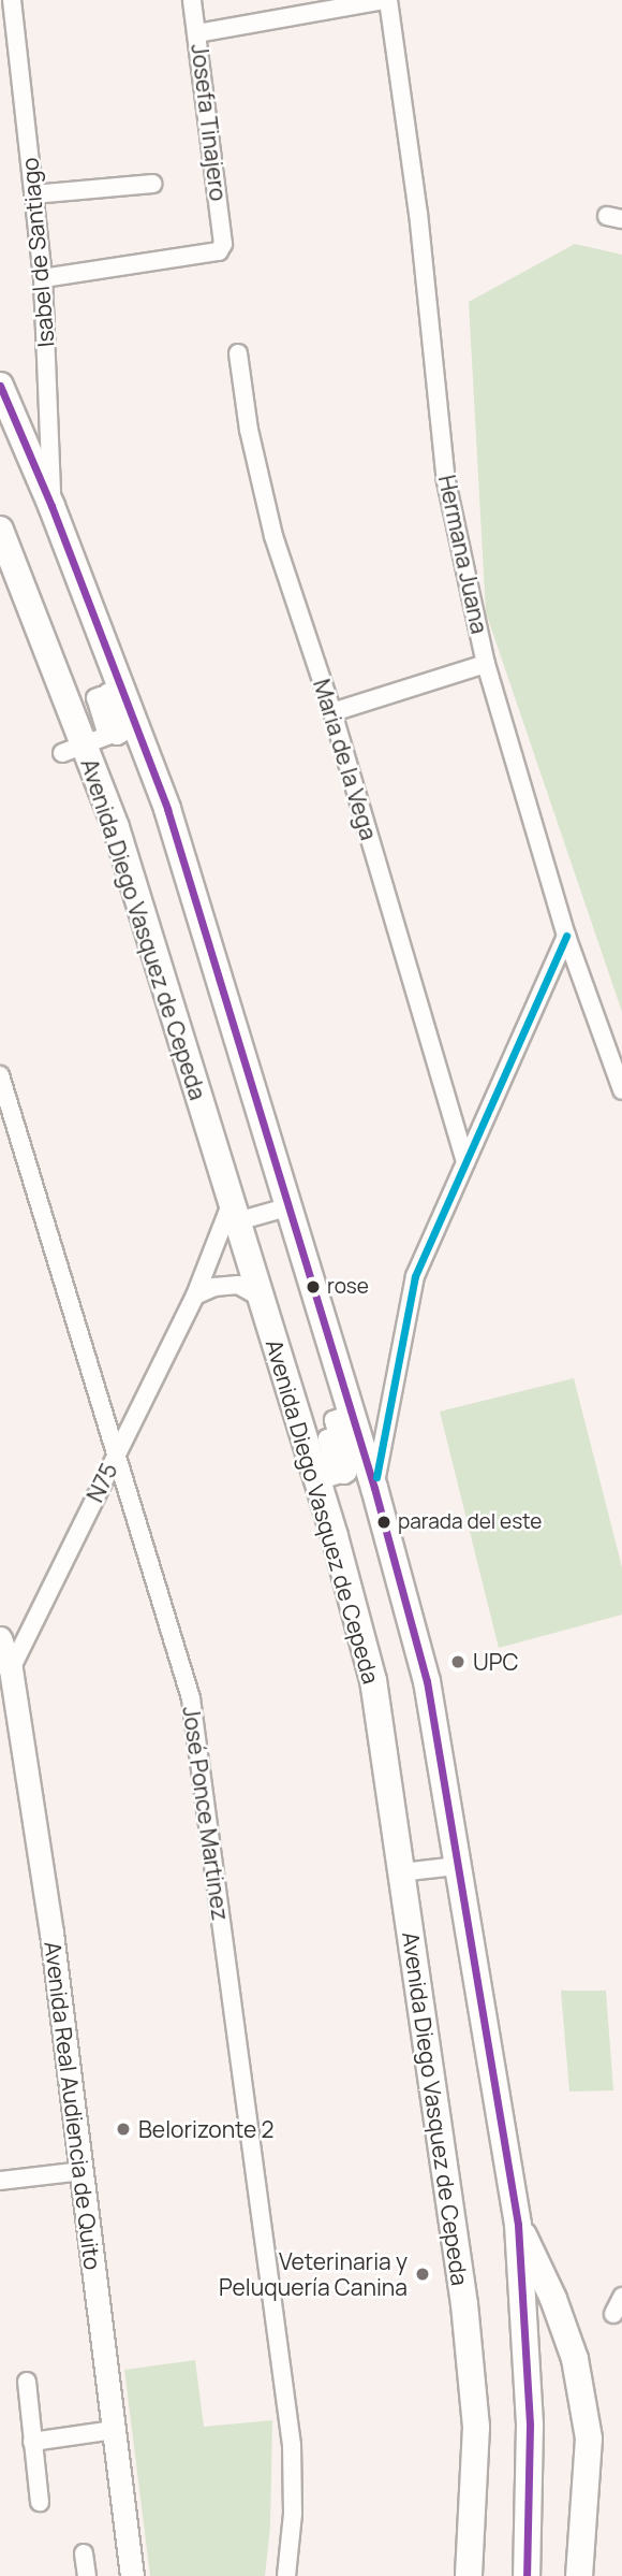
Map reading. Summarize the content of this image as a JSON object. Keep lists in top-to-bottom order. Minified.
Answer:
{"streets":{"main road":["Avenida Diego Vasquez de Cepeda","Avenida Real Audiencia de Quito"],"street":["Josefa Tinajero","Isabel de Santiago","Hermana Juana","Maria de la Vega","N75","José Ponce Martinez"]},"crossings":[["Josefa Tinajero","Isabel de Santiago"],["Avenida Diego Vasquez de Cepeda","N75"],["N75","José Ponce Martinez"],["N75","Avenida Real Audiencia de Quito"]],"places":["rose","parada del este","UPC","Belorizonte 2","Veterinaria y Peluquería Canina"]}
